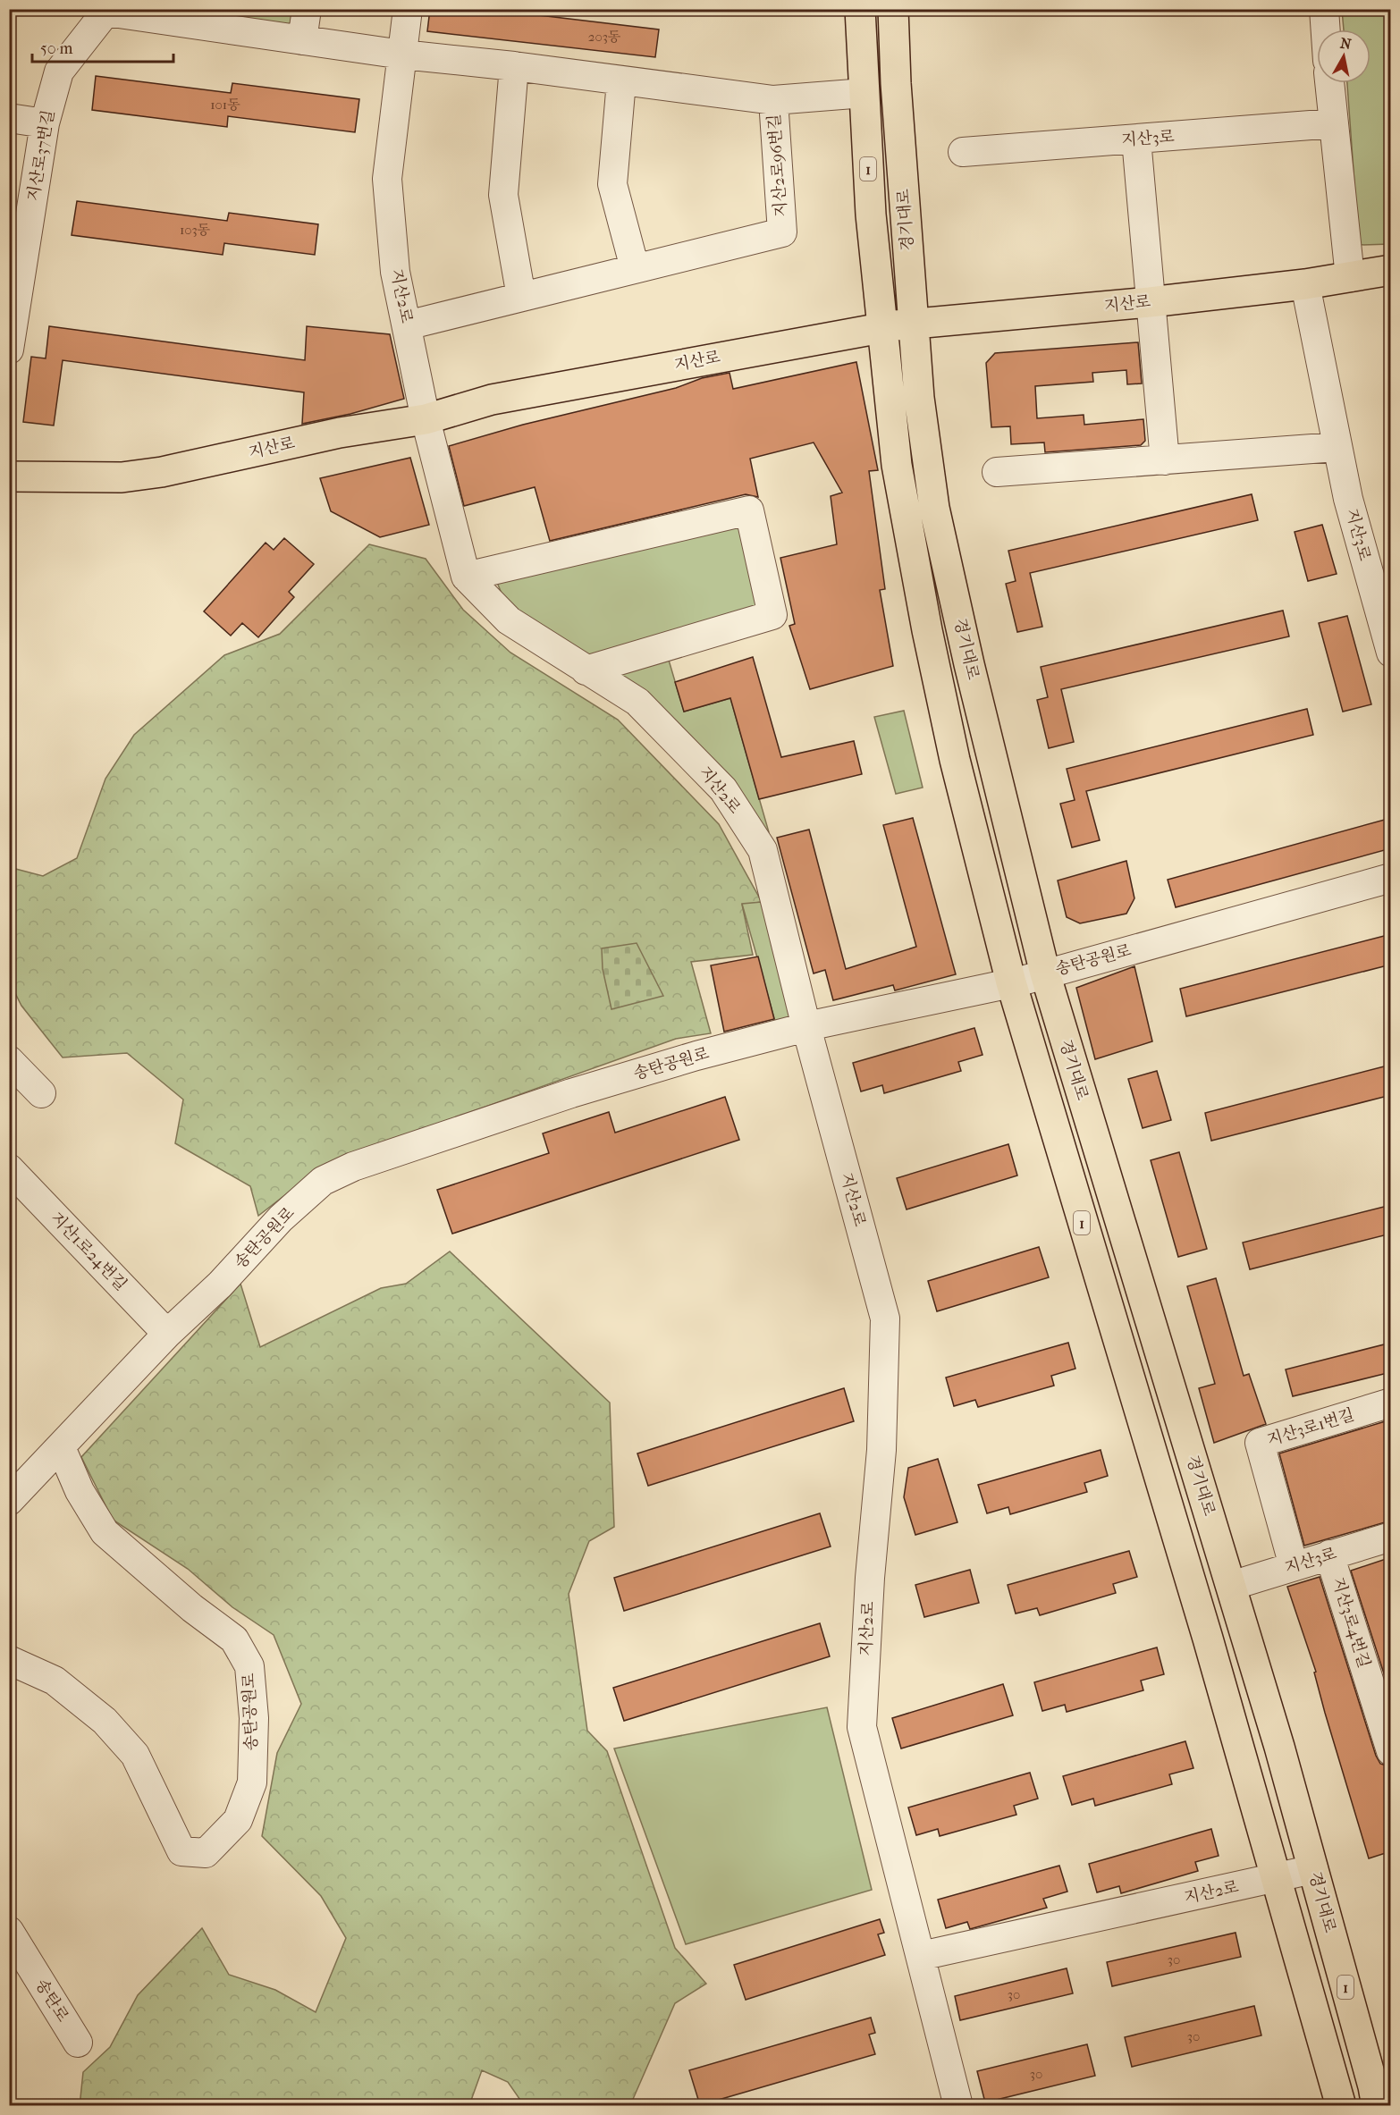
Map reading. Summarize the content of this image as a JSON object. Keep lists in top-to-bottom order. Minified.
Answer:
{"streets":{"main road":["1","경기대로","지산로"],"street":["지산3로","지산로37번길","지산2로96번길","지산2로","송탄공원로","지산1로24번길","지산3로1번길","지산3로4번길","송탄로"]},"crossings":[["지산3로","경기대로"],["지산3로","지산로"],["지산3로","지산3로1번길"],["지산3로","지산3로4번길"],["지산로37번길","지산2로96번길"],["지산2로96번길","지산2로"],["경기대로","지산2로"],["경기대로","지산로"],["경기대로","송탄공원로"],["지산2로","지산로"],["지산2로","송탄공원로"],["송탄공원로","지산1로24번길"]],"house_numbers":["203동","101동","103동","30","30","30","30"],"scale_bar":"50 m","north":"top"}
